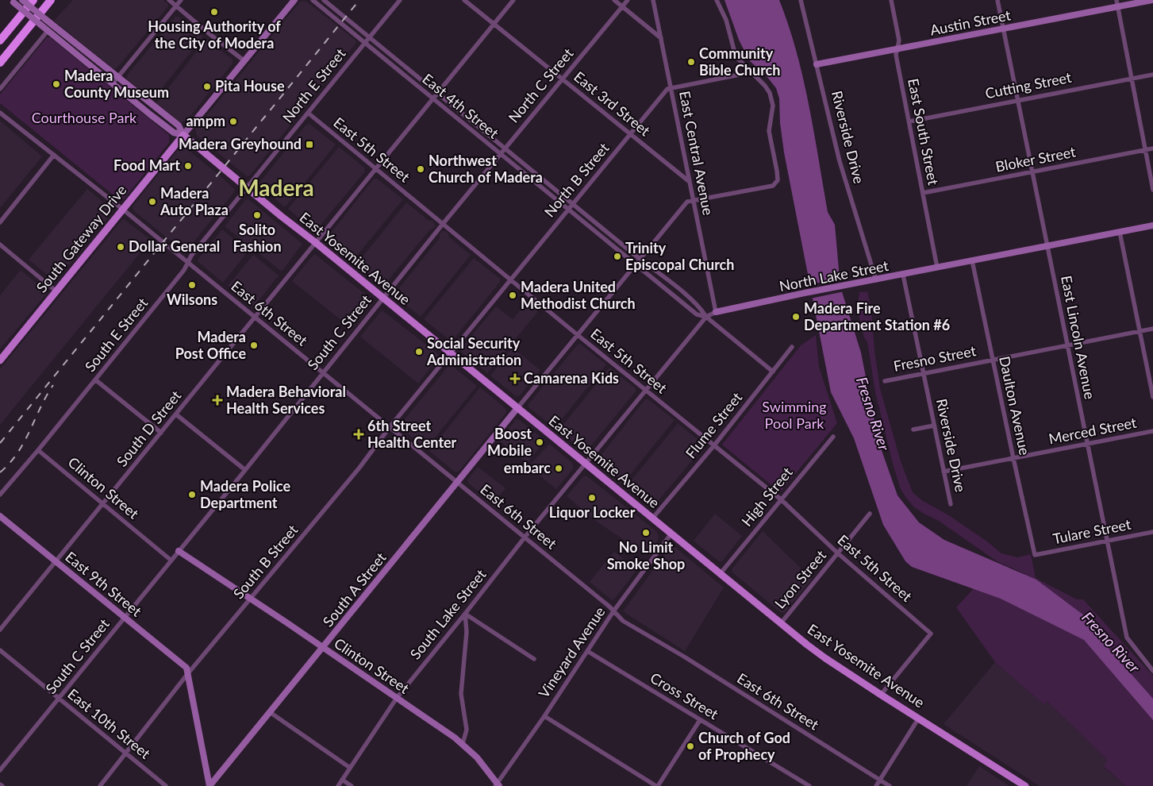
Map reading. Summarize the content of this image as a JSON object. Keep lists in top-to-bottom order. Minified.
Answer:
{"streets":{"main road":["South Gateway Drive","East Yosemite Avenue"],"street":["Austin Street","North E Street","North C Street","Cutting Street","East 3rd Street","East 4th Street","East South Street","Riverside Drive","East 5th Street","East Central Avenue","Bloker Street","North B Street","North Lake Street","East 6th Street","South C Street","South E Street","East Lincoln Avenue","Fresno Street","Daulton Avenue","Flume Street","South D Street","Merced Street","Clinton Street","High Street","Tulare Street","South B Street","Lyon Street","East 9th Street","South A Street","South Lake Street","Vineyard Avenue","Cross Street","East 10th Street"]},"crossings":[["Austin Street","East South Street"],["Austin Street","Riverside Drive"],["Austin Street","East Lincoln Avenue"],["North E Street","East 4th Street"],["North E Street","East 5th Street"],["North E Street","East Yosemite Avenue"],["North E Street","South E Street"],["North C Street","East 3rd Street"],["North C Street","East 4th Street"],["North C Street","East 5th Street"],["North C Street","East Yosemite Avenue"],["North C Street","South C Street"],["Cutting Street","East South Street"],["Cutting Street","East Lincoln Avenue"],["East 3rd Street","East Central Avenue"],["East 3rd Street","North B Street"],["East 3rd Street","South D Street"],["East 4th Street","North B Street"],["East 4th Street","North Lake Street"],["East 4th Street","Flume Street"],["East 4th Street","South D Street"],["East South Street","Bloker Street"],["East South Street","North Lake Street"],["Riverside Drive","North Lake Street"],["Riverside Drive","Fresno Street"],["Riverside Drive","Merced Street"],["East 5th Street","North B Street"],["East 5th Street","East Yosemite Avenue"],["East 5th Street","North Lake Street"],["East 5th Street","Flume Street"],["East 5th Street","South D Street"],["East 5th Street","High Street"],["East 5th Street","Lyon Street"],["East Central Avenue","North B Street"],["East Central Avenue","North Lake Street"],["Bloker Street","East Lincoln Avenue"],["North B Street","East Yosemite Avenue"],["North B Street","South B Street"],["South Gateway Drive","East Yosemite Avenue"],["South Gateway Drive","East 6th Street"],["East Yosemite Avenue","North Lake Street"],["East Yosemite Avenue","South C Street"],["East Yosemite Avenue","South E Street"],["East Yosemite Avenue","Flume Street"],["East Yosemite Avenue","South D Street"],["East Yosemite Avenue","High Street"],["East Yosemite Avenue","South B Street"],["East Yosemite Avenue","Lyon Street"],["East Yosemite Avenue","South A Street"],["East Yosemite Avenue","South Lake Street"],["East Yosemite Avenue","Vineyard Avenue"],["North Lake Street","East Lincoln Avenue"],["North Lake Street","Daulton Avenue"],["North Lake Street","South Lake Street"],["East 6th Street","South C Street"],["East 6th Street","South E Street"],["East 6th Street","South D Street"],["East 6th Street","South B Street"],["East 6th Street","South A Street"],["East 6th Street","South Lake Street"],["East 6th Street","Vineyard Avenue"],["South C Street","Clinton Street"],["South C Street","East 9th Street"],["South C Street","East 10th Street"],["South E Street","Clinton Street"],["East Lincoln Avenue","Fresno Street"],["East Lincoln Avenue","Merced Street"],["East Lincoln Avenue","Tulare Street"],["Fresno Street","Daulton Avenue"],["Daulton Avenue","Merced Street"],["Daulton Avenue","Tulare Street"],["South D Street","Clinton Street"],["South D Street","East 9th Street"],["Clinton Street","South B Street"],["Clinton Street","South A Street"],["Clinton Street","South Lake Street"],["Clinton Street","Vineyard Avenue"],["South B Street","East 9th Street"],["South B Street","East 10th Street"],["Vineyard Avenue","Cross Street"]],"districts":["Madera"],"water":["Fresno River"],"parks":["Courthouse Park","Swimming Pool Park"],"places":{"other":["Housing Authority of the City of Modera","Community Bible Church","Madera County Museum","Pita House","ampm","Food Mart","Northwest Church of Madera","Madera Auto Plaza","Solito Fashion","Dollar General","Trinity Episcopal Church","Wilsons","Madera United Methodist Church","Madera Fire Department Station #6","Madera Post Office","Social Security Administration","Boost Mobile","embarc","Madera Police Department","Liquor Locker","No Limit Smoke Shop","Church of God of Prophecy"],"transit":["Madera Greyhound"],"health":["Camarena Kids","Madera Behavioral Health Services","6th Street Health Center"]}}
